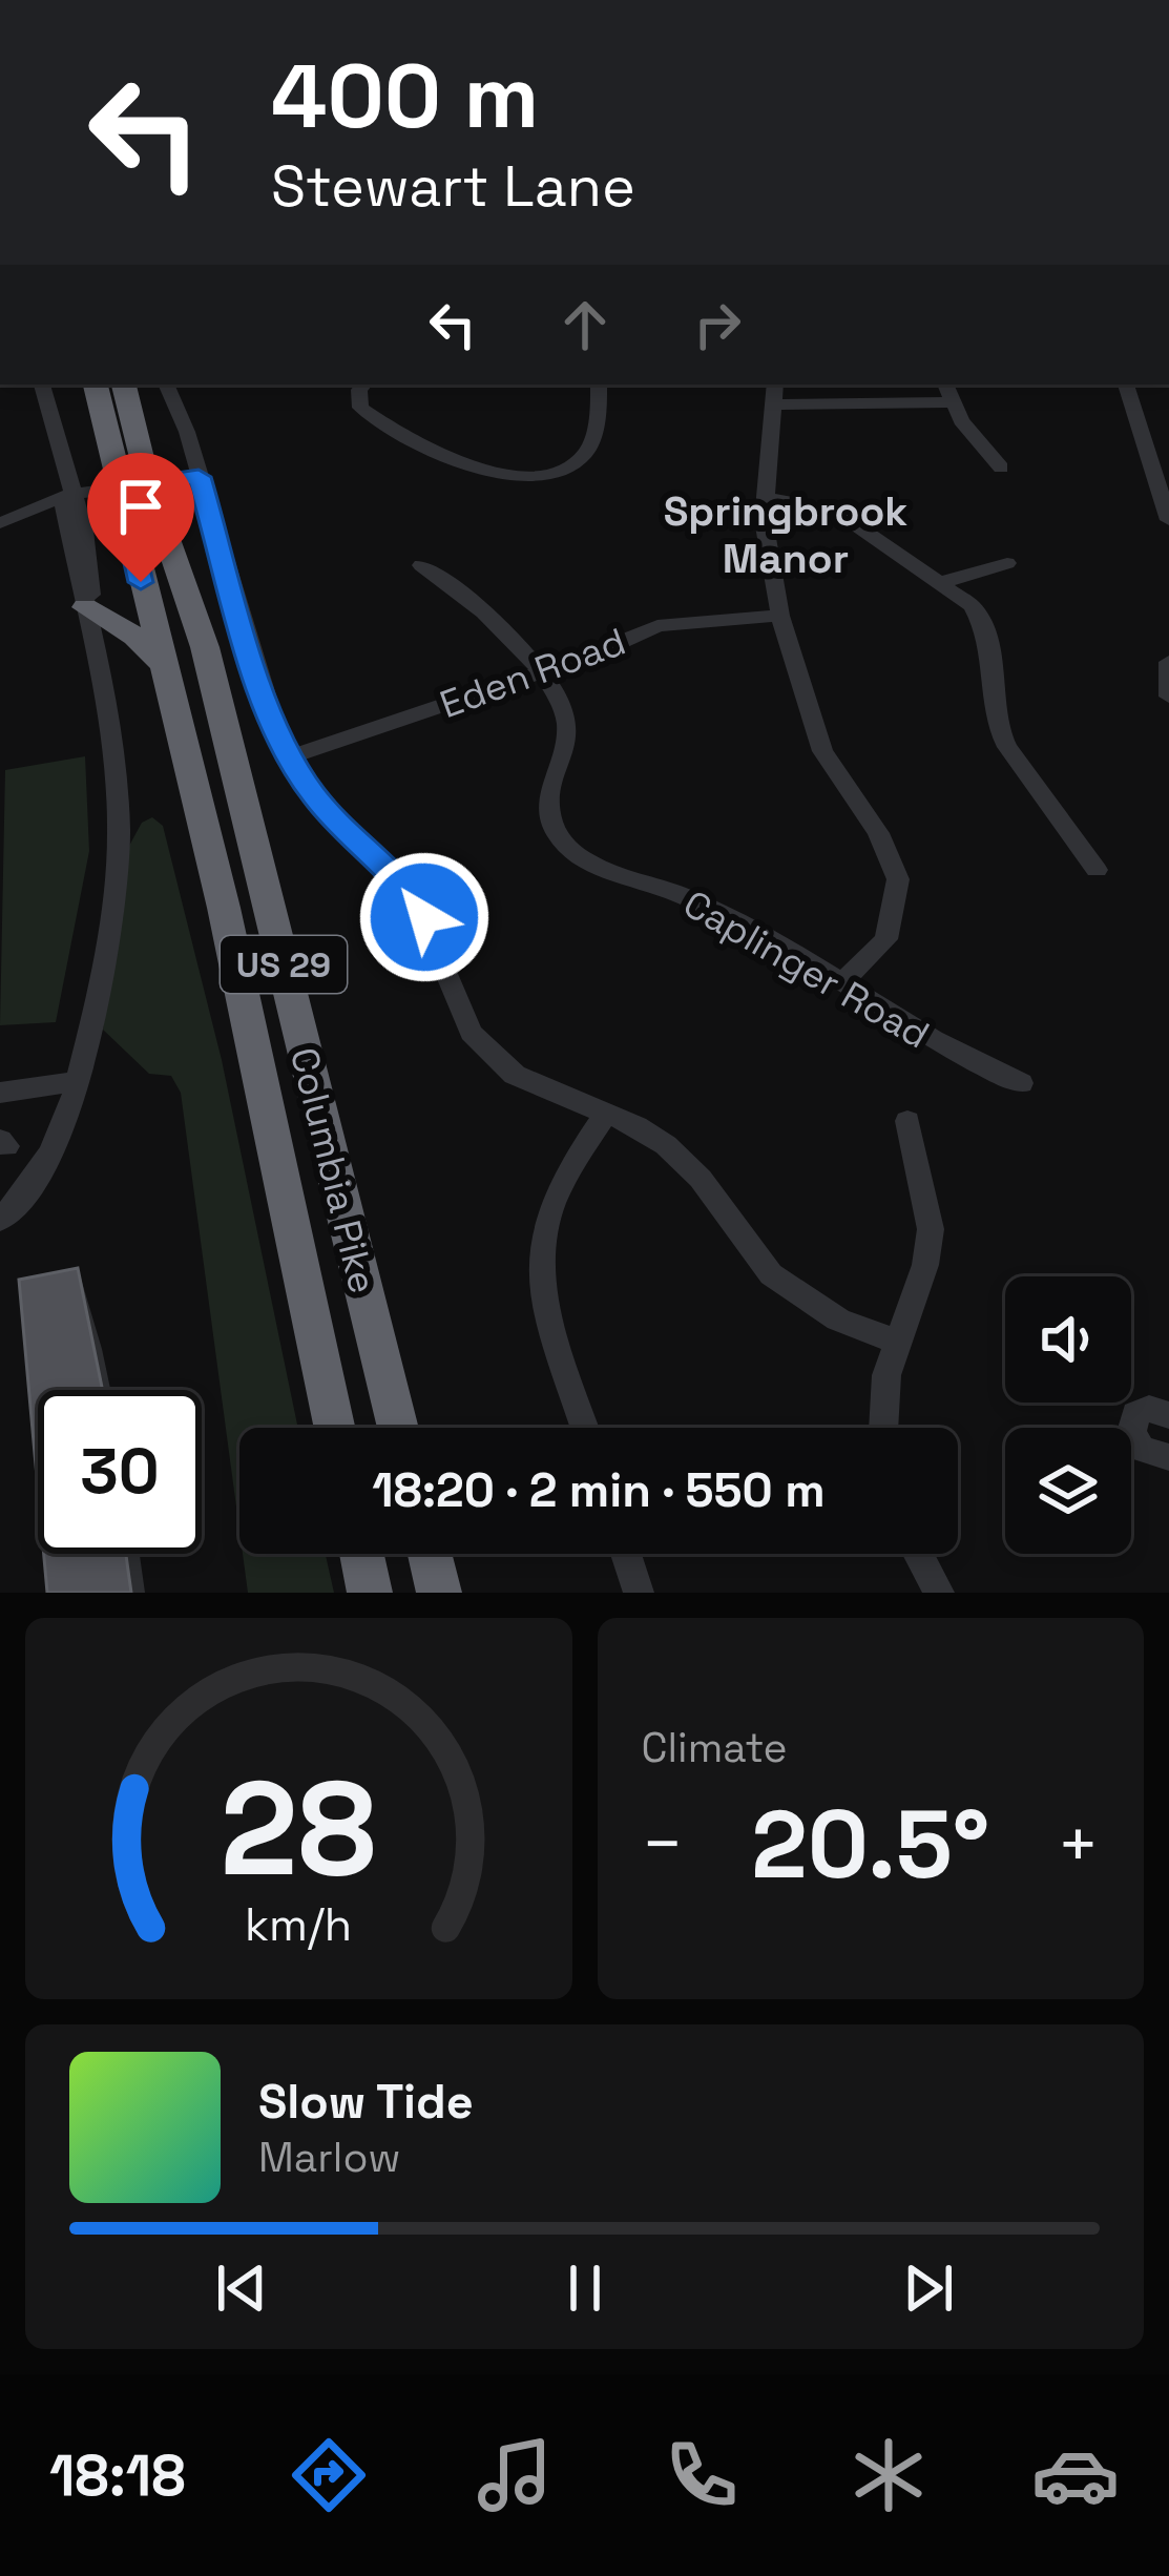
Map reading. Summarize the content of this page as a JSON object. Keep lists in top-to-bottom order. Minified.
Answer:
{"streets":{"highway":["US 29","Columbia Pike"],"street":["Eden Road","Caplinger Road"]},"crossings":[["Eden Road","Caplinger Road"]],"districts":["Springbrook Manor"],"page":{"turn":["400 m","Stewart Lane"],"limit":"30","trip":"18:20 · 2 min · 550 m","tile":"Climate","heat":["−","20.5°","+"],"song":["Slow Tide","Marlow"],"tabs":"18:18","gauge":["28","km/h"]}}
